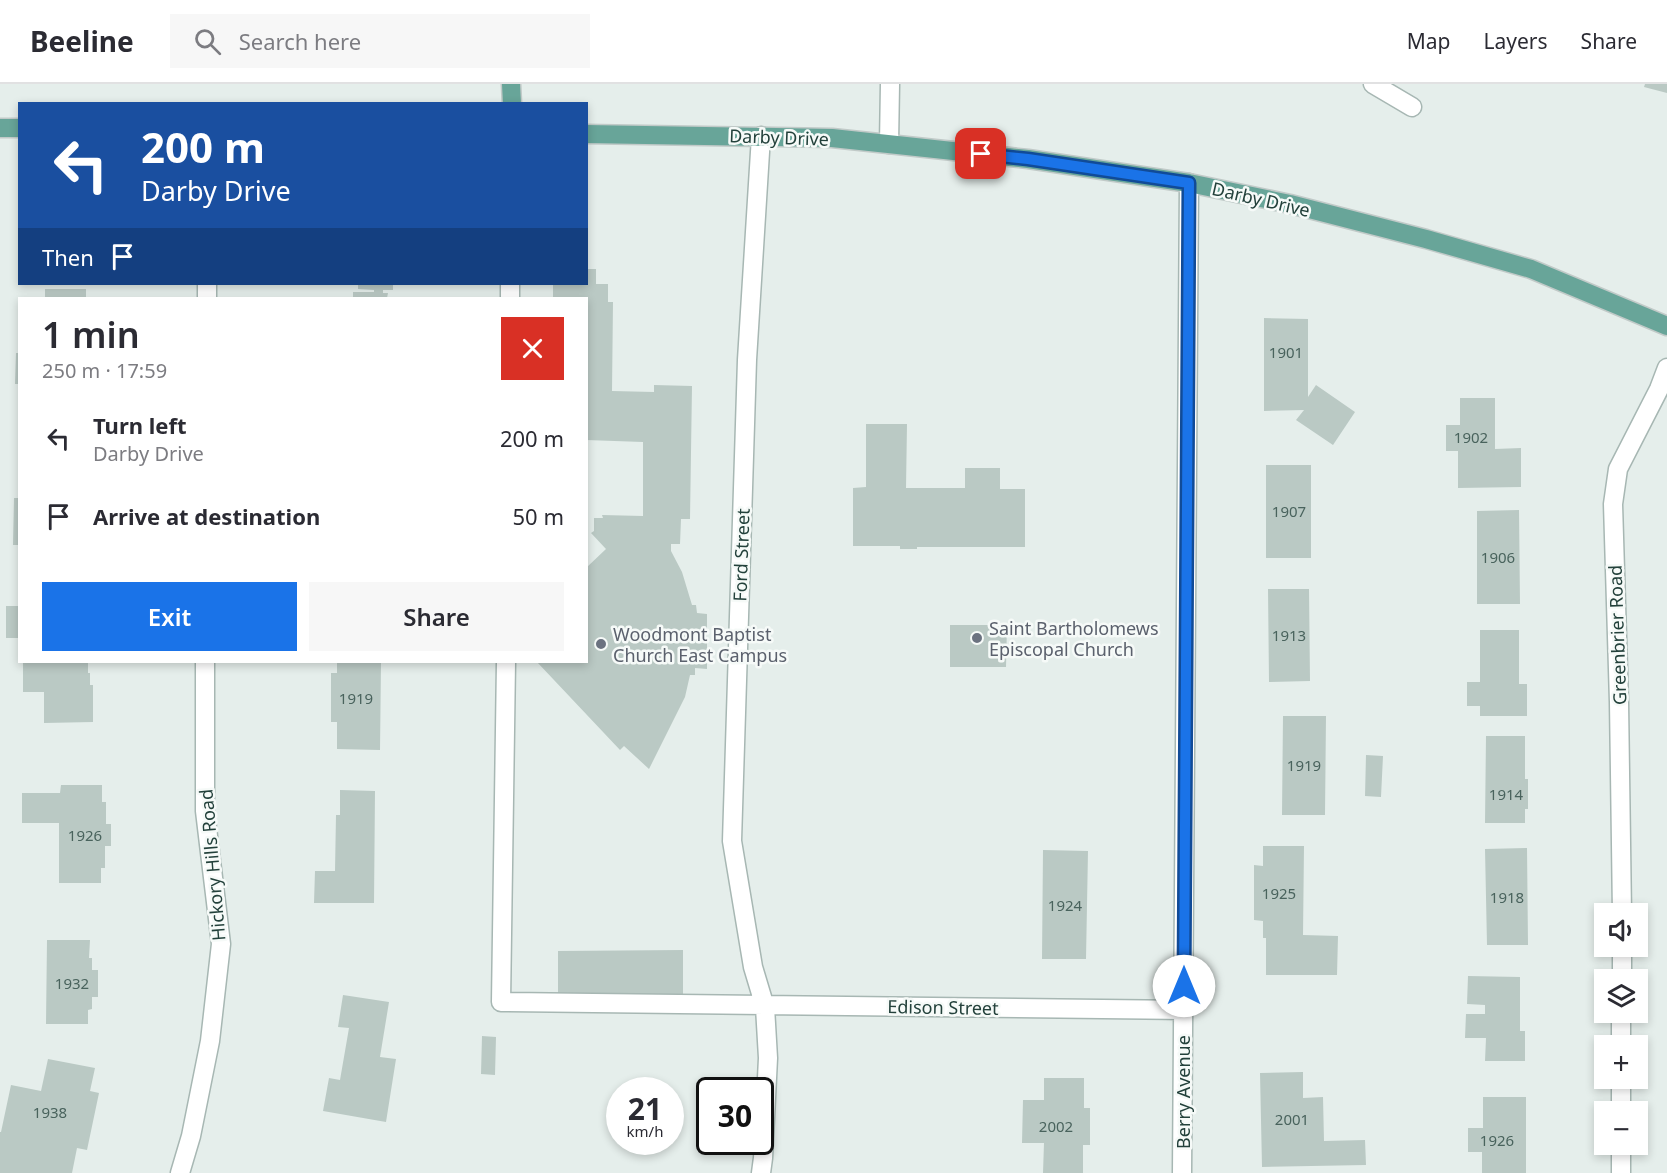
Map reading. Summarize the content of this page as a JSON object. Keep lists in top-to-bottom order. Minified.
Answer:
{"streets":{"main road":["Darby Drive"],"street":["Ford Street","Greenbrier Road","Hickory Hills Road","Edison Street","Berry Avenue"]},"crossings":[["Darby Drive","Ford Street"],["Darby Drive","Berry Avenue"],["Ford Street","Edison Street"],["Edison Street","Berry Avenue"]],"places":["Saint Bartholomews Episcopal Church","Woodmont Baptist Church East Campus"],"house_numbers":["1901","1902","1907","1906","1913","1919","1919","1914","1926","1925","1918","1924","1932","1938","2001","2002","1926"],"page":{"header":"Beeline","search":"Search here","nav":["Map","Layers","Share"],"turn":["200 m","Darby Drive"],"then":"Then","heading":["1 min","250 m · 17:59"],"list":[{"name":"Turn left","note":"Darby Drive","value":"200 m"},{"name":"Arrive at destination","value":"50 m"}],"buttons":["Exit","Share"],"map_buttons":["+","−"],"speed":"21 km/h","limit":"30"}}
